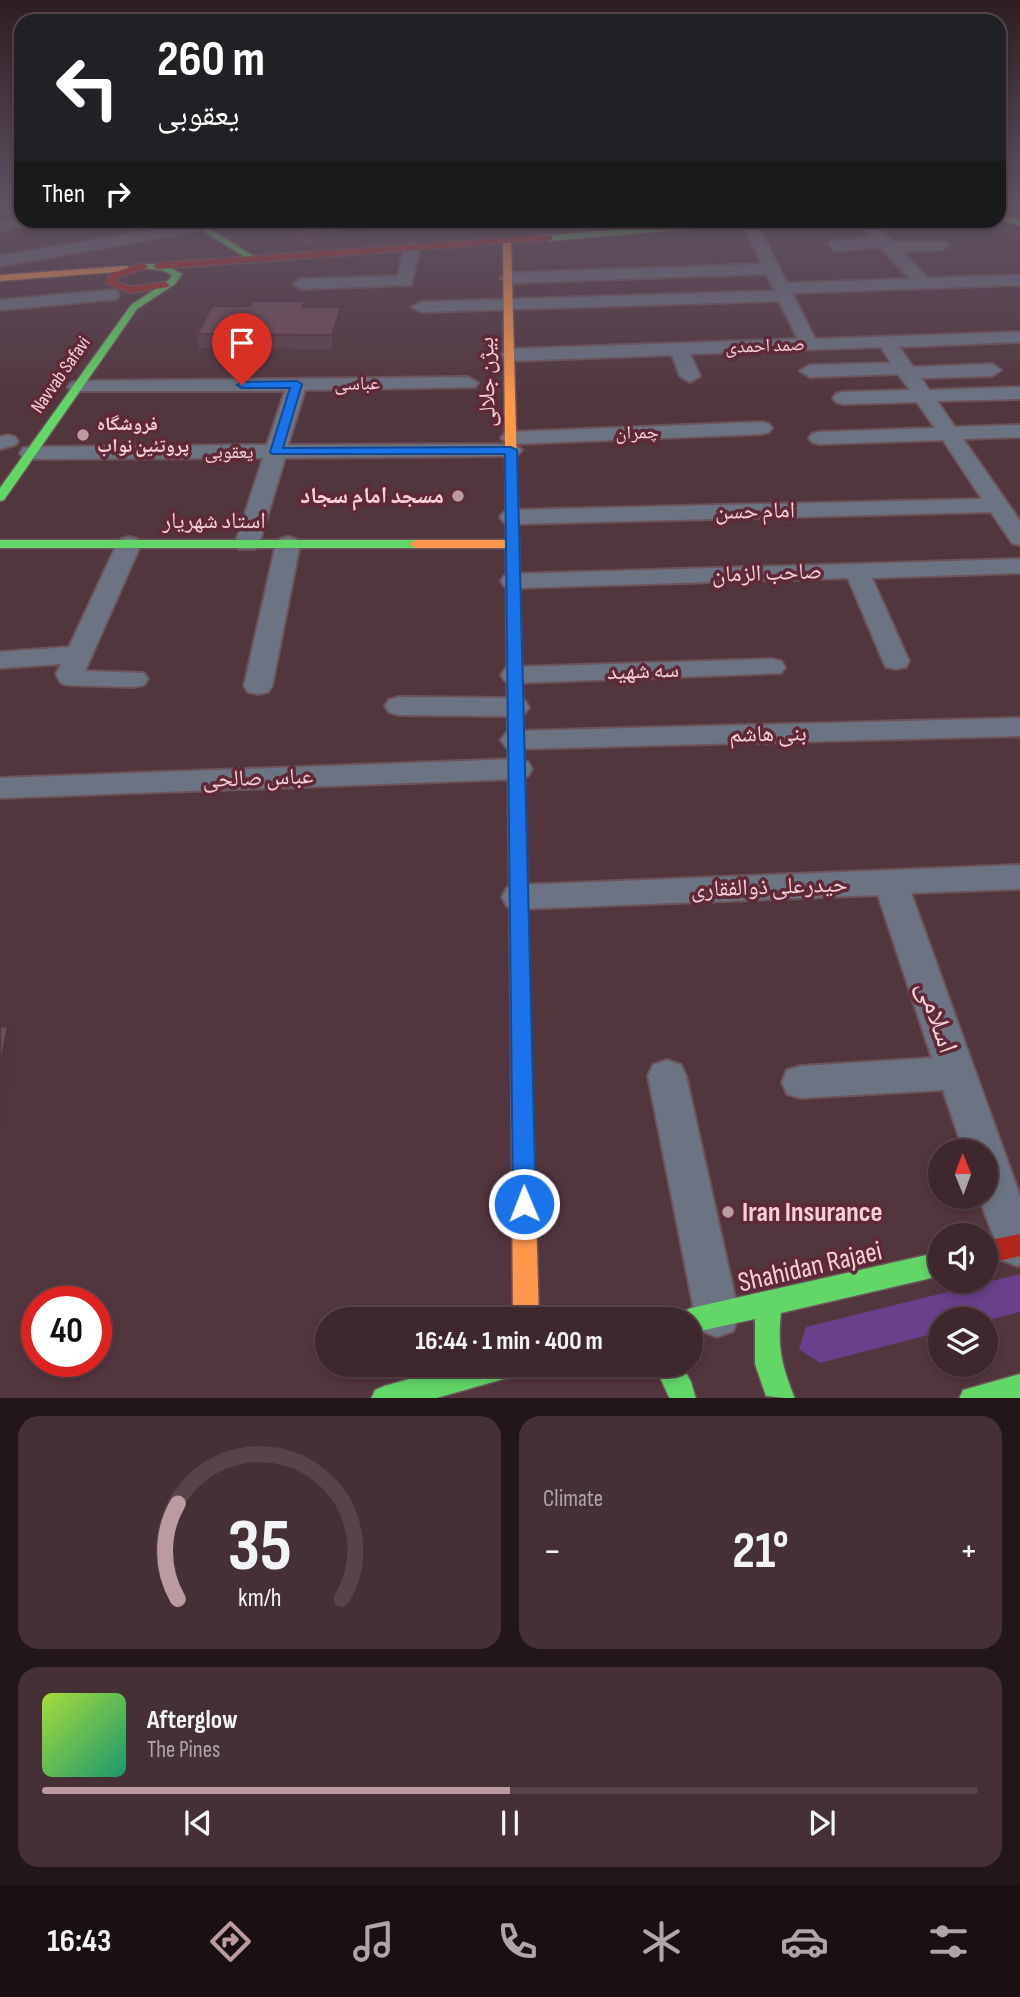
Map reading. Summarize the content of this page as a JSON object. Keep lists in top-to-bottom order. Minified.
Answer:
{"streets":{"street":["صمد احمدی","Navvab Safavi","بیژن جلالی","عباسی","چمران","یعقوبی","امام حسن","استاد شهریار","صاحب الزمان","سه شهید","بنی هاشم","عباس صالحی","حیدرعلی ذوالفقاری","اسلامی","Shahidan Rajaei"]},"crossings":[["صمد احمدی","بیژن جلالی"],["Navvab Safavi","عباسی"],["Navvab Safavi","یعقوبی"],["بیژن جلالی","چمران"],["بیژن جلالی","یعقوبی"],["بیژن جلالی","امام حسن"],["بیژن جلالی","استاد شهریار"],["بیژن جلالی","صاحب الزمان"],["بیژن جلالی","سه شهید"],["بیژن جلالی","بنی هاشم"],["بیژن جلالی","عباس صالحی"],["بیژن جلالی","حیدرعلی ذوالفقاری"],["چمران","یعقوبی"],["بنی هاشم","عباس صالحی"],["حیدرعلی ذوالفقاری","اسلامی"]],"places":["فروشگاه پروتئین نواب","مسجد امام سجاد","Iran Insurance"],"north":"top","page":{"turn":["260 m","یعقوبی"],"then":"Then","limit":"40","trip":"16:44 · 1 min · 400 m","tile":"Climate","heat":["−","21°","+"],"song":["Afterglow","The Pines"],"tabs":"16:43","gauge":["35","km/h"]}}
